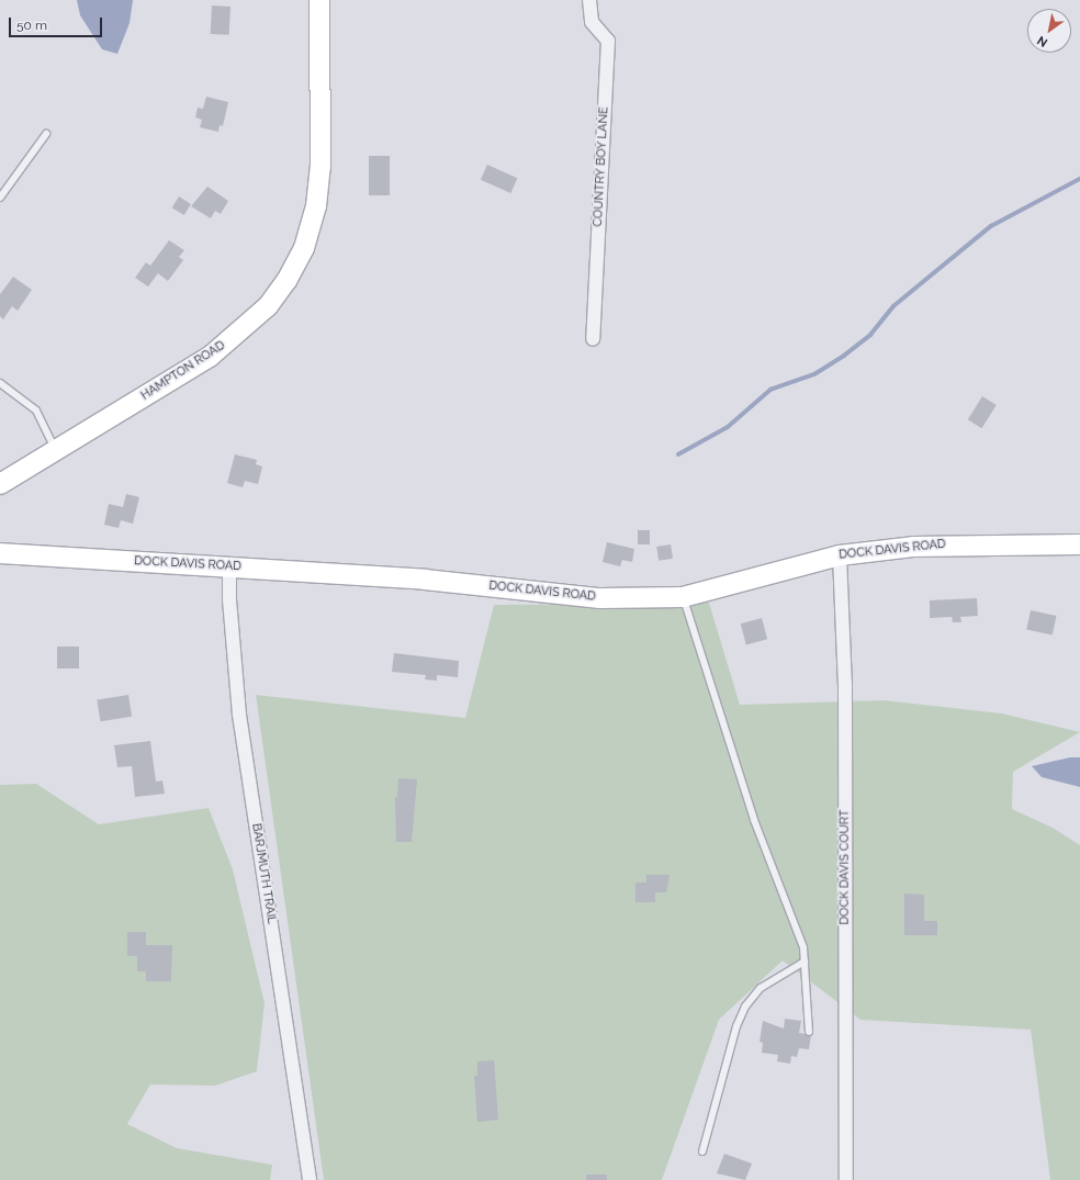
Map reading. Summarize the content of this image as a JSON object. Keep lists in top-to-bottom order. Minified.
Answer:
{"streets":{"street":["COUNTRY BOY LANE","HAMPTON ROAD","DOCK DAVIS ROAD","DOCK DAVIS COURT","BARJMUTH TRAIL"]},"crossings":[["DOCK DAVIS ROAD","DOCK DAVIS COURT"],["DOCK DAVIS ROAD","BARJMUTH TRAIL"]],"scale_bar":"50 m","north":"bottom left"}
